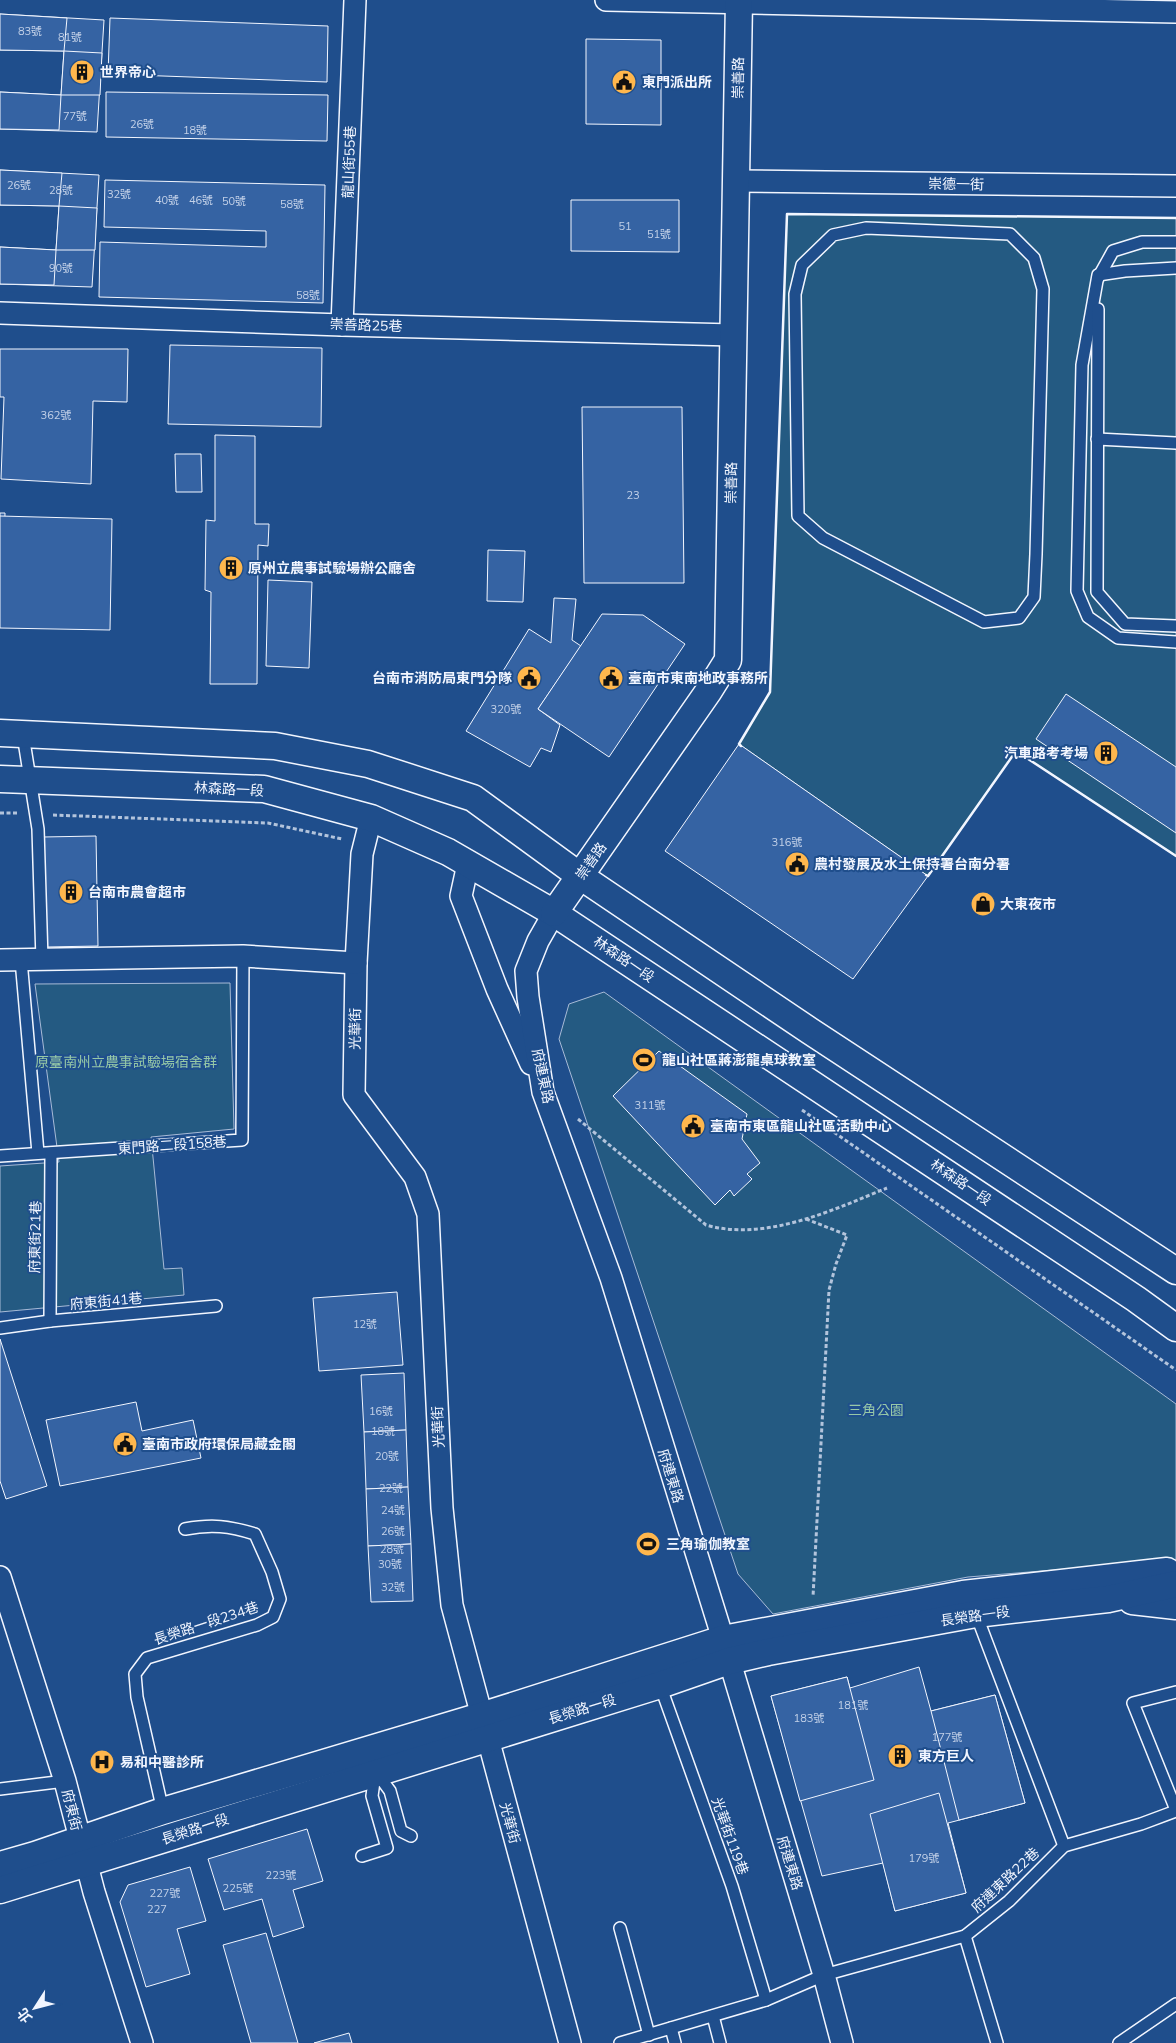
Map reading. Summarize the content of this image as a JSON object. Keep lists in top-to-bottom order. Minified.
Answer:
{"streets":{"street":["崇善路","龍山街55巷","崇德一街","崇善路25巷","林森路一段","光華街","府連東路","長榮路一段","府東街"],"lane":["東門路二段158巷","府東街21巷","府東街41巷","長榮路一段234巷","光華街119巷","府連東路22巷"]},"crossings":[["崇善路","崇德一街"],["崇善路","崇善路25巷"],["崇善路","林森路一段"],["崇善路","府連東路"],["龍山街55巷","崇善路25巷"],["林森路一段","光華街"],["林森路一段","府連東路"],["光華街","長榮路一段"],["府連東路","長榮路一段"],["府連東路","府連東路22巷"],["東門路二段158巷","府東街21巷"],["府東街21巷","府東街41巷"],["長榮路一段","長榮路一段234巷"],["長榮路一段","府東街"],["長榮路一段","光華街119巷"]],"parks":["原臺南州立農事試驗場宿舍群","三角公園"],"places":{"building":["世界帝心","原州立農事試驗場辦公廳舍","汽車路考考場","台南市農會超市","東方巨人"],"public building":["東門派出所","台南市消防局東門分隊","臺南市東南地政事務所","農村發展及水土保持署台南分署","臺南市東區龍山社區活動中心","臺南市政府環保局藏金閣"],"shop":["大東夜市"],"sports":["龍山社區蔣澎龍桌球教室","三角瑜伽教室"],"hospital":["易和中醫診所"]},"house_numbers":["83號","81號","77號","26號","18號","26號","28號","32號","40號","46號","50號","58號","51","51號","90號","58號","362號","23","320號","316號","311號","12號","16號","18號","20號","22號","24號","26號","28號","30號","32號","181號","183號","177號","179號","223號","225號","227號","227"],"north":"bottom left"}
